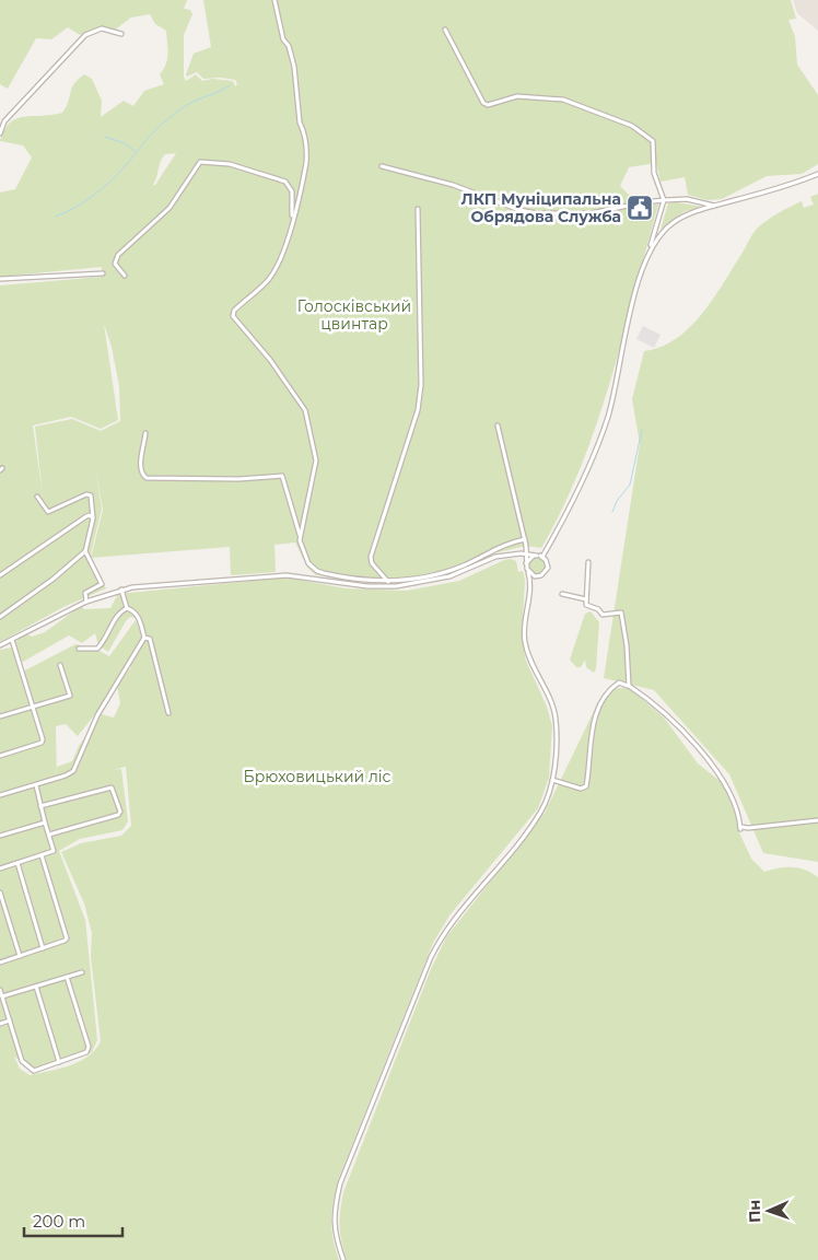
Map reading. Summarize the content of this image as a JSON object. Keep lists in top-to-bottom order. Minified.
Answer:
{"parks":["Голосківський цвинтар","Брюховицький ліс"],"places":{"public building":["ЛКП Муніципальна Обрядова Служба"]},"scale_bar":"200 m","north":"left"}
